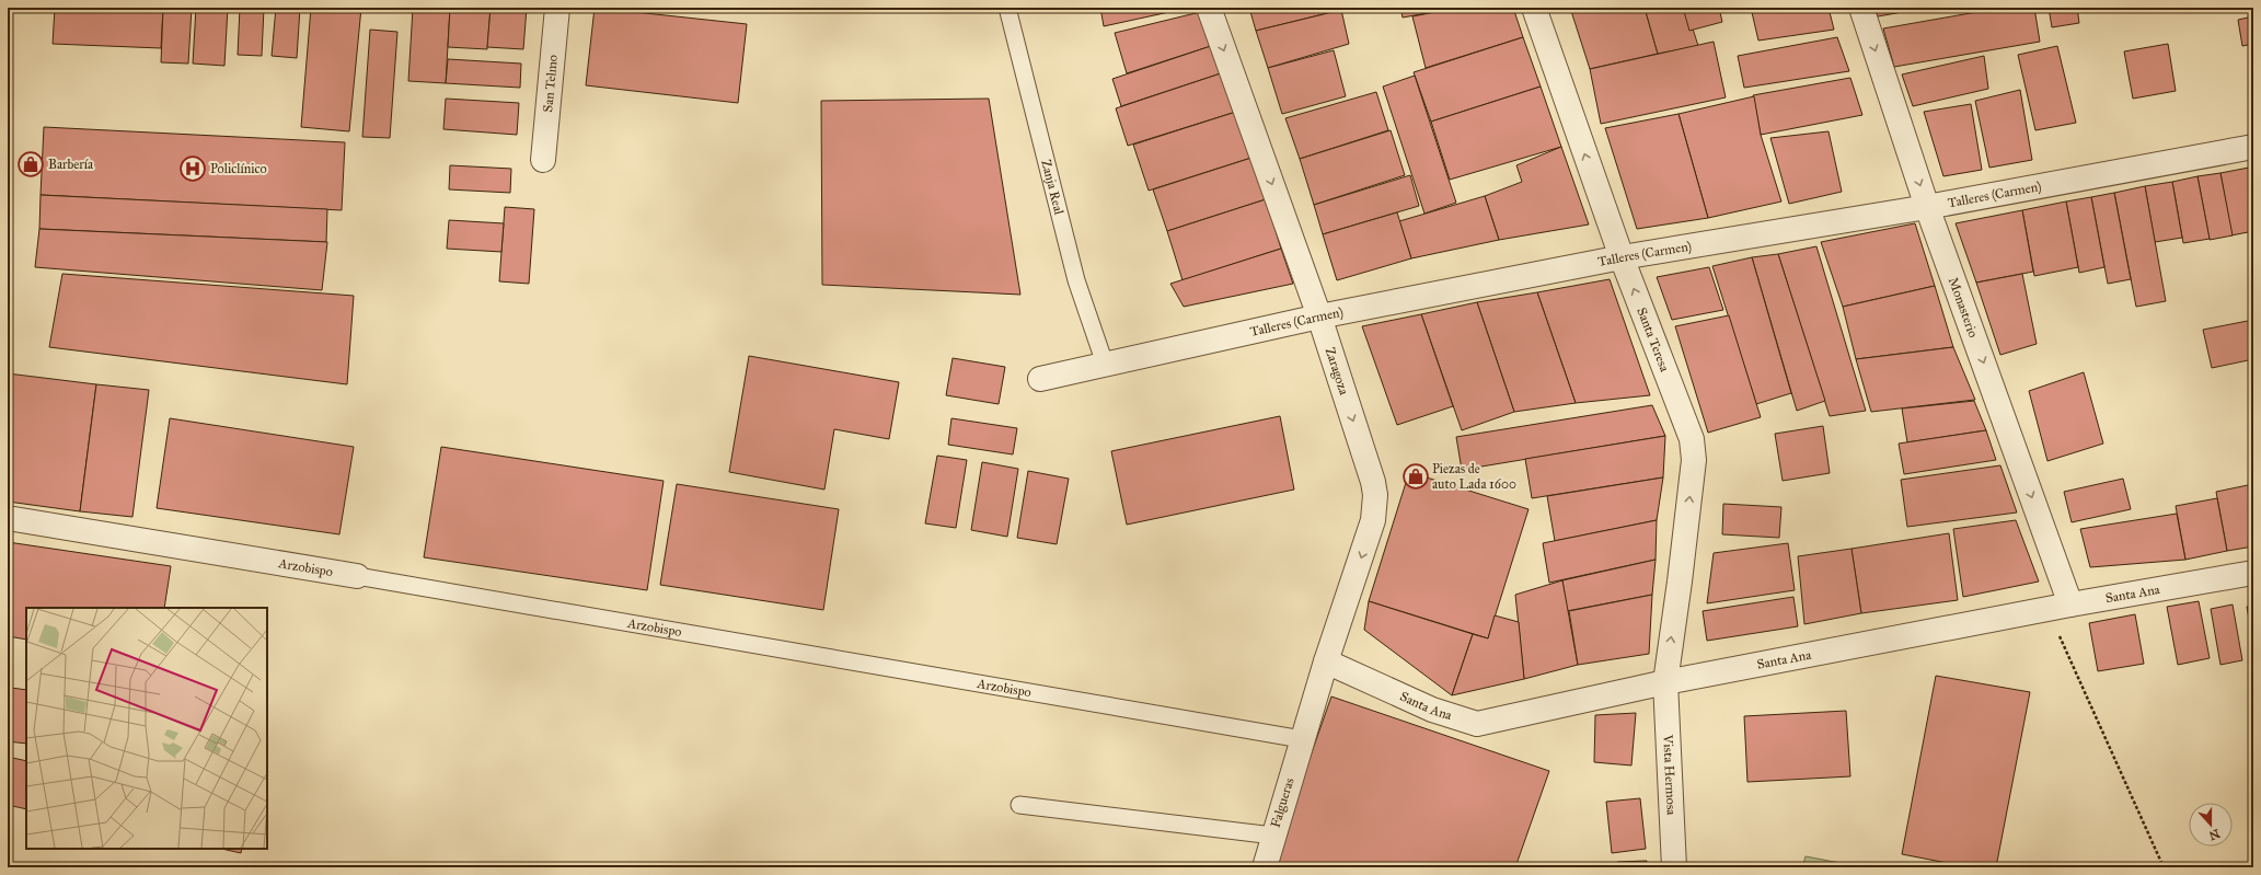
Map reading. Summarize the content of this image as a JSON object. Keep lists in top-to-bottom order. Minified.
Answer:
{"streets":{"street":["San Telmo","Talleres (Carmen)","Monasterio","Santa Teresa","Zaragoza","Arzobispo","Santa Ana","Vista Hermosa","Falgueras"],"lane":["Zanja Real"]},"crossings":[["Zanja Real","Talleres (Carmen)"],["Talleres (Carmen)","Monasterio"],["Talleres (Carmen)","Santa Teresa"],["Talleres (Carmen)","Zaragoza"],["Monasterio","Santa Ana"],["Santa Teresa","Santa Ana"],["Santa Teresa","Vista Hermosa"],["Zaragoza","Arzobispo"],["Zaragoza","Santa Ana"],["Zaragoza","Falgueras"],["Arzobispo","Falgueras"],["Santa Ana","Vista Hermosa"]],"one_way":["Monasterio","Santa Teresa","Zaragoza"],"places":{"shop":["Barbería","Piezas de auto Lada 1600"],"hospital":["Policlínico"]},"north":"bottom"}
